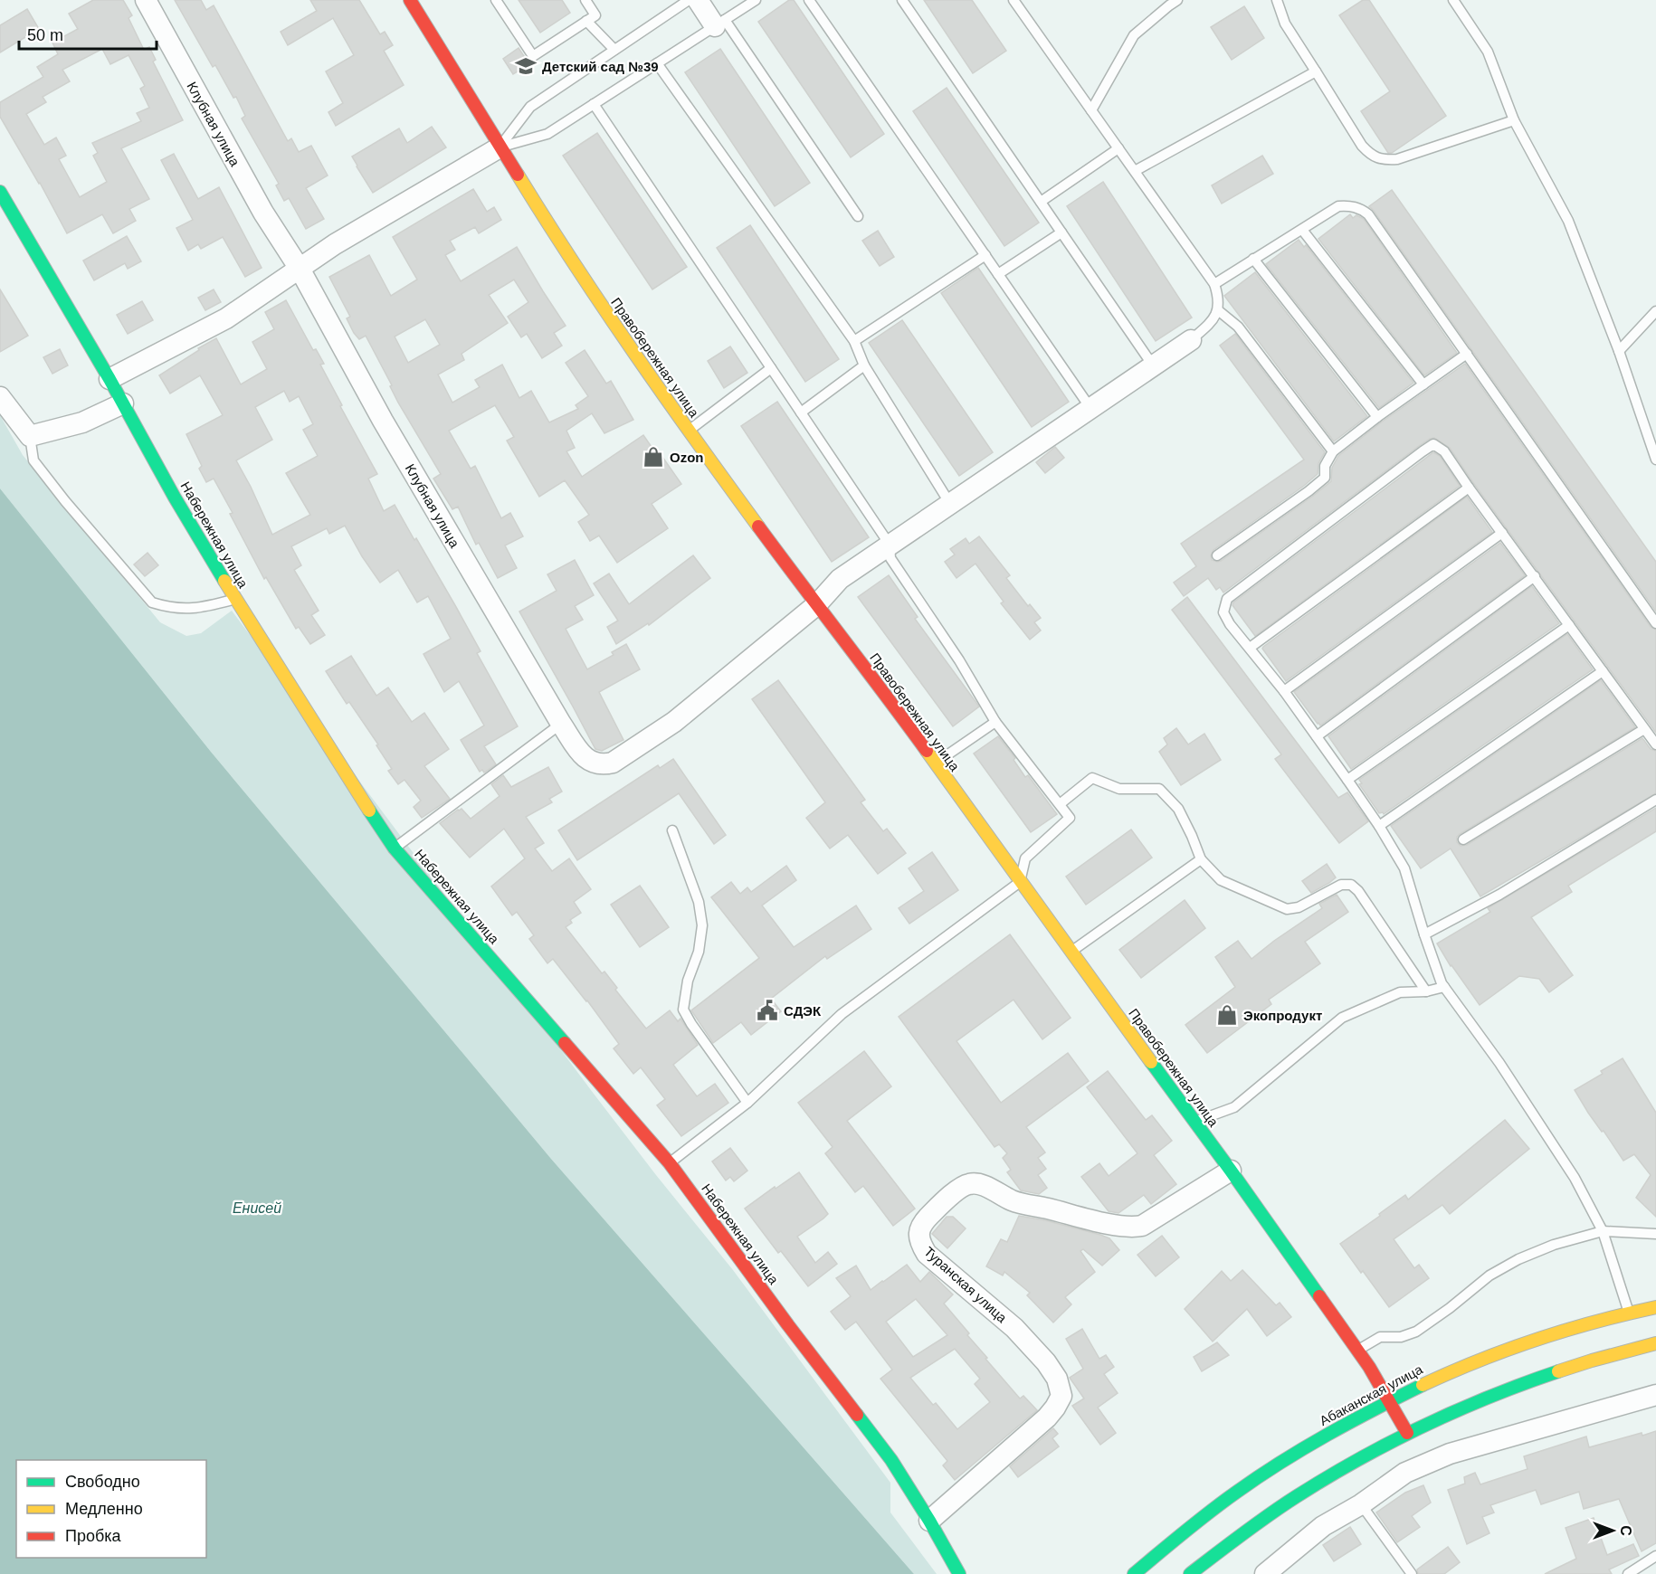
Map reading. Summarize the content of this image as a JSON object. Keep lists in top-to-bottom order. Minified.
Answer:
{"streets":{"street":["Клубная улица","Правобережная улица","Набережная улица","Туранская улица","Абаканская улица"]},"crossings":[["Клубная улица","Правобережная улица"],["Правобережная улица","Туранская улица"],["Правобережная улица","Абаканская улица"],["Набережная улица","Туранская улица"]],"water":["Енисей"],"places":{"school or university":["Детский сад №39"],"shop":["Ozon","Экопродукт"],"public building":["СДЭК"]},"legend":["Свободно","Медленно","Пробка"],"scale_bar":"50 m","north":"right"}
